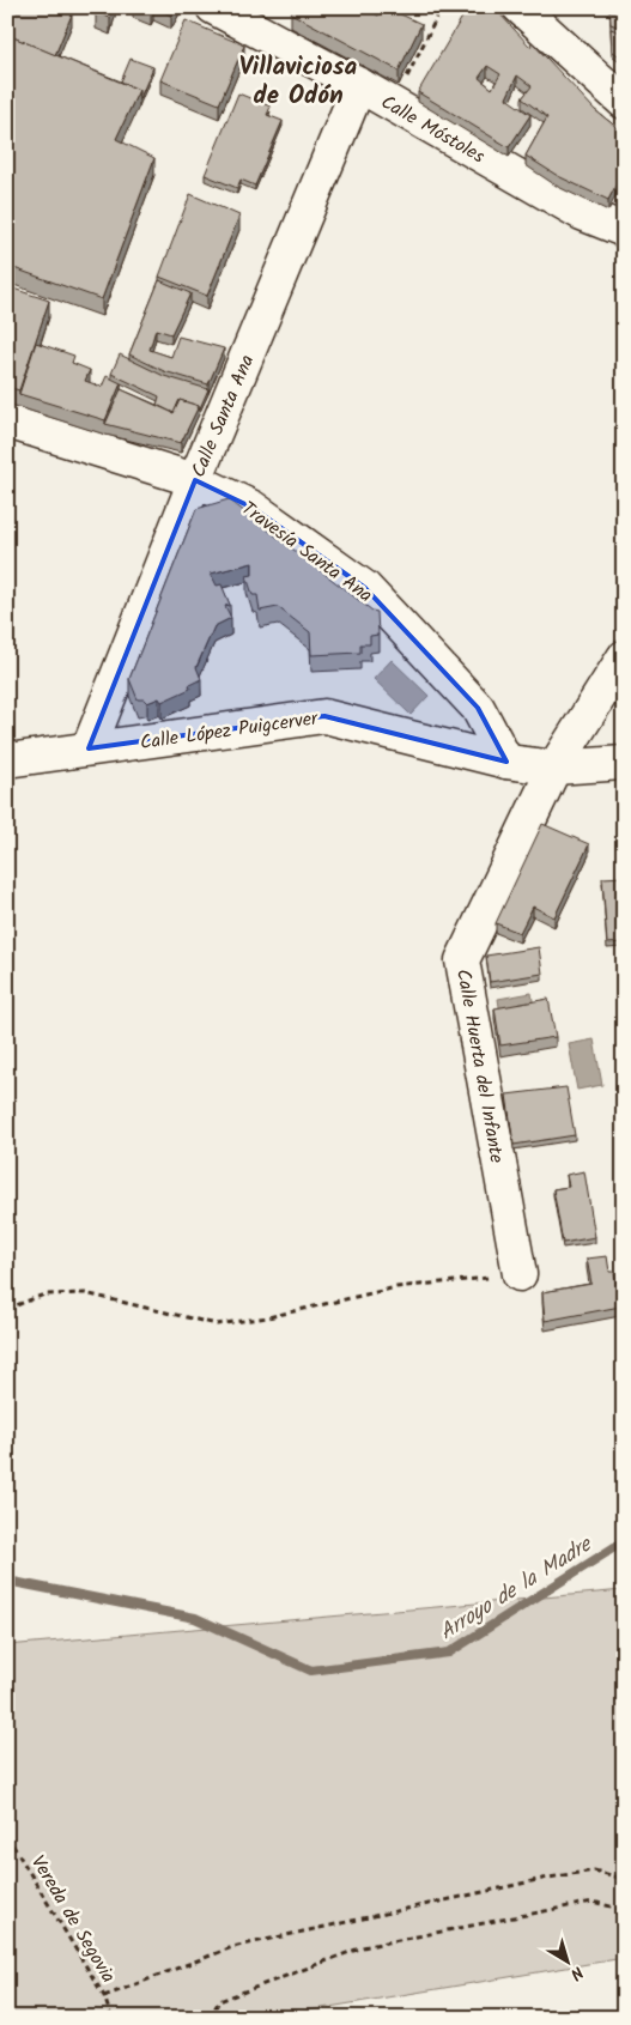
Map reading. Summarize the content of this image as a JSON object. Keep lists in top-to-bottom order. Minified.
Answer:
{"streets":{"street":["Calle Móstoles","Calle Santa Ana","Travesía Santa Ana","Calle López Puigcerver","Calle Huerta del Infante"],"path":["Vereda de Segovia"]},"crossings":[["Calle Móstoles","Calle Santa Ana"],["Calle Santa Ana","Travesía Santa Ana"],["Calle Santa Ana","Calle López Puigcerver"],["Travesía Santa Ana","Calle López Puigcerver"],["Calle López Puigcerver","Calle Huerta del Infante"]],"districts":["Villaviciosa de Odón"],"water":["Arroyo de la Madre"],"north":"bottom right"}
